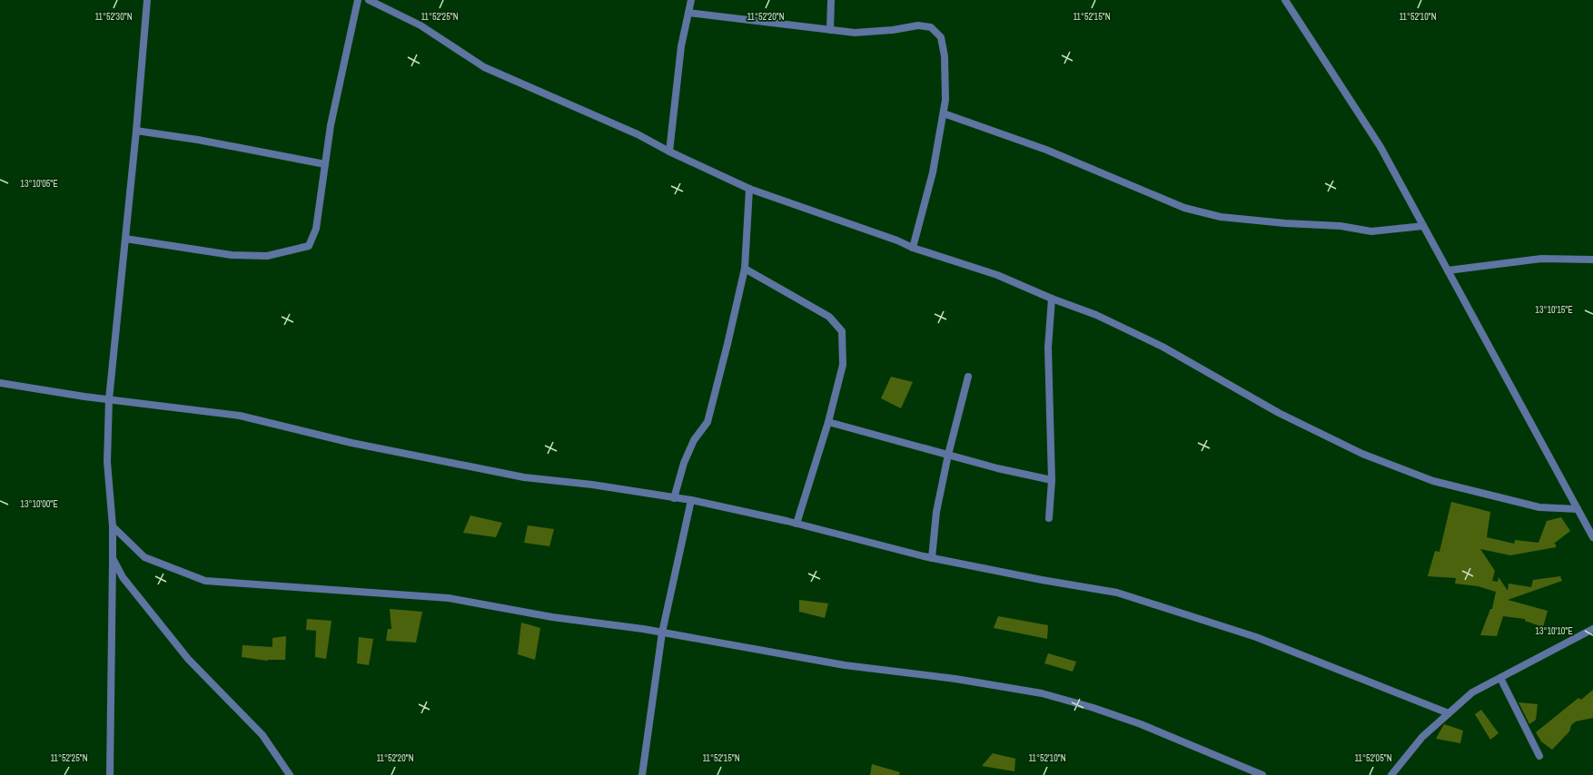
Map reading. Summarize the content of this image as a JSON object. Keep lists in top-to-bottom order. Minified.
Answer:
{"coordinates":["11°52'30\"N","11°52'25\"N","11°52'15\"N","11°52'10\"N","11°52'20\"N","13°10'05\"E","13°10'15\"E","13°10'00\"E","13°10'10\"E","11°52'05\"N"]}
